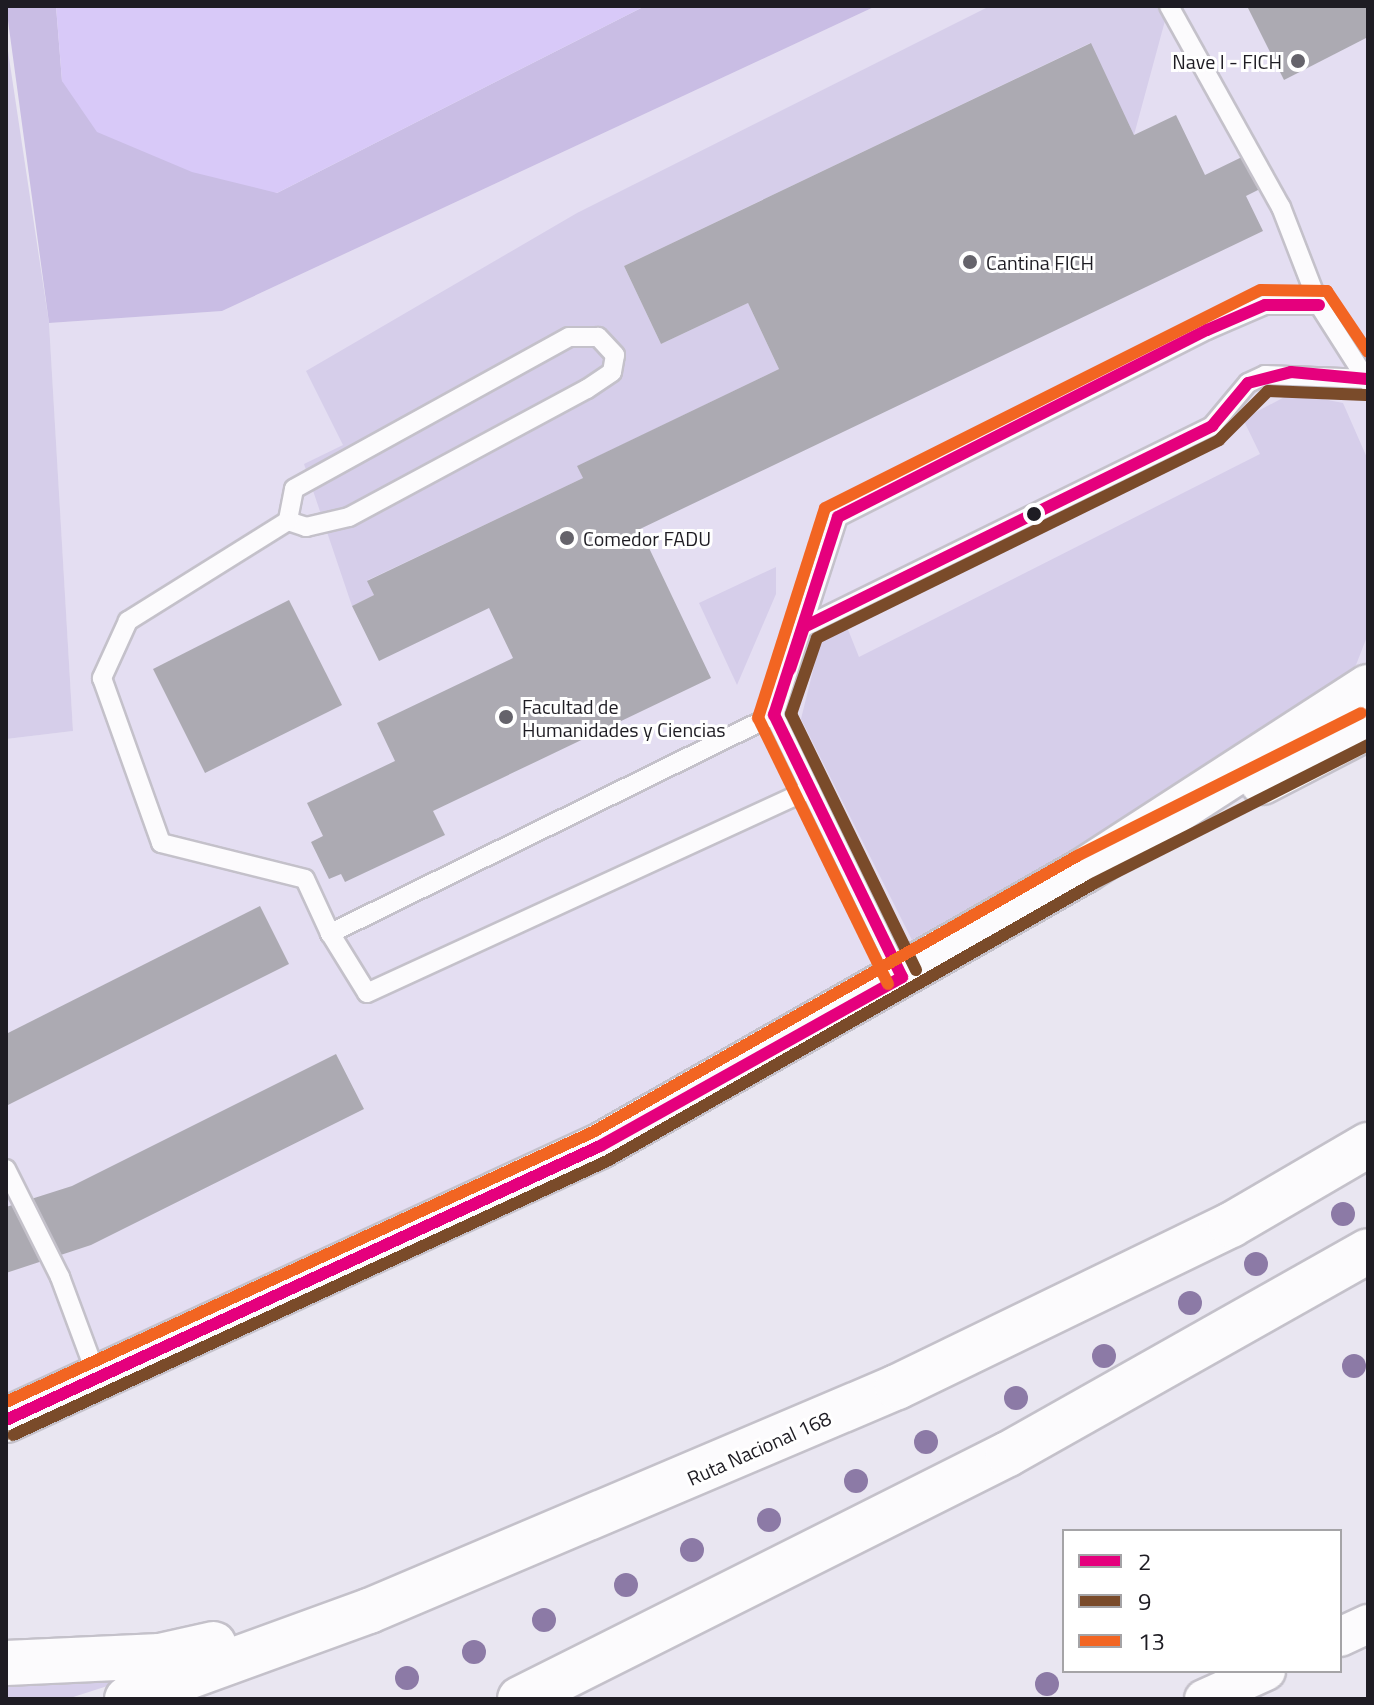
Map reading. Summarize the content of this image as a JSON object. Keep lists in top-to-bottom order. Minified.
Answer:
{"streets":{"main road":["Ruta Nacional 168"]},"places":["Nave I - FICH","Cantina FICH","Comedor FADU","Facultad de Humanidades y Ciencias"],"lines":["transit line 13","transit line 2","transit line 9"],"legend":["2","9","13"]}
